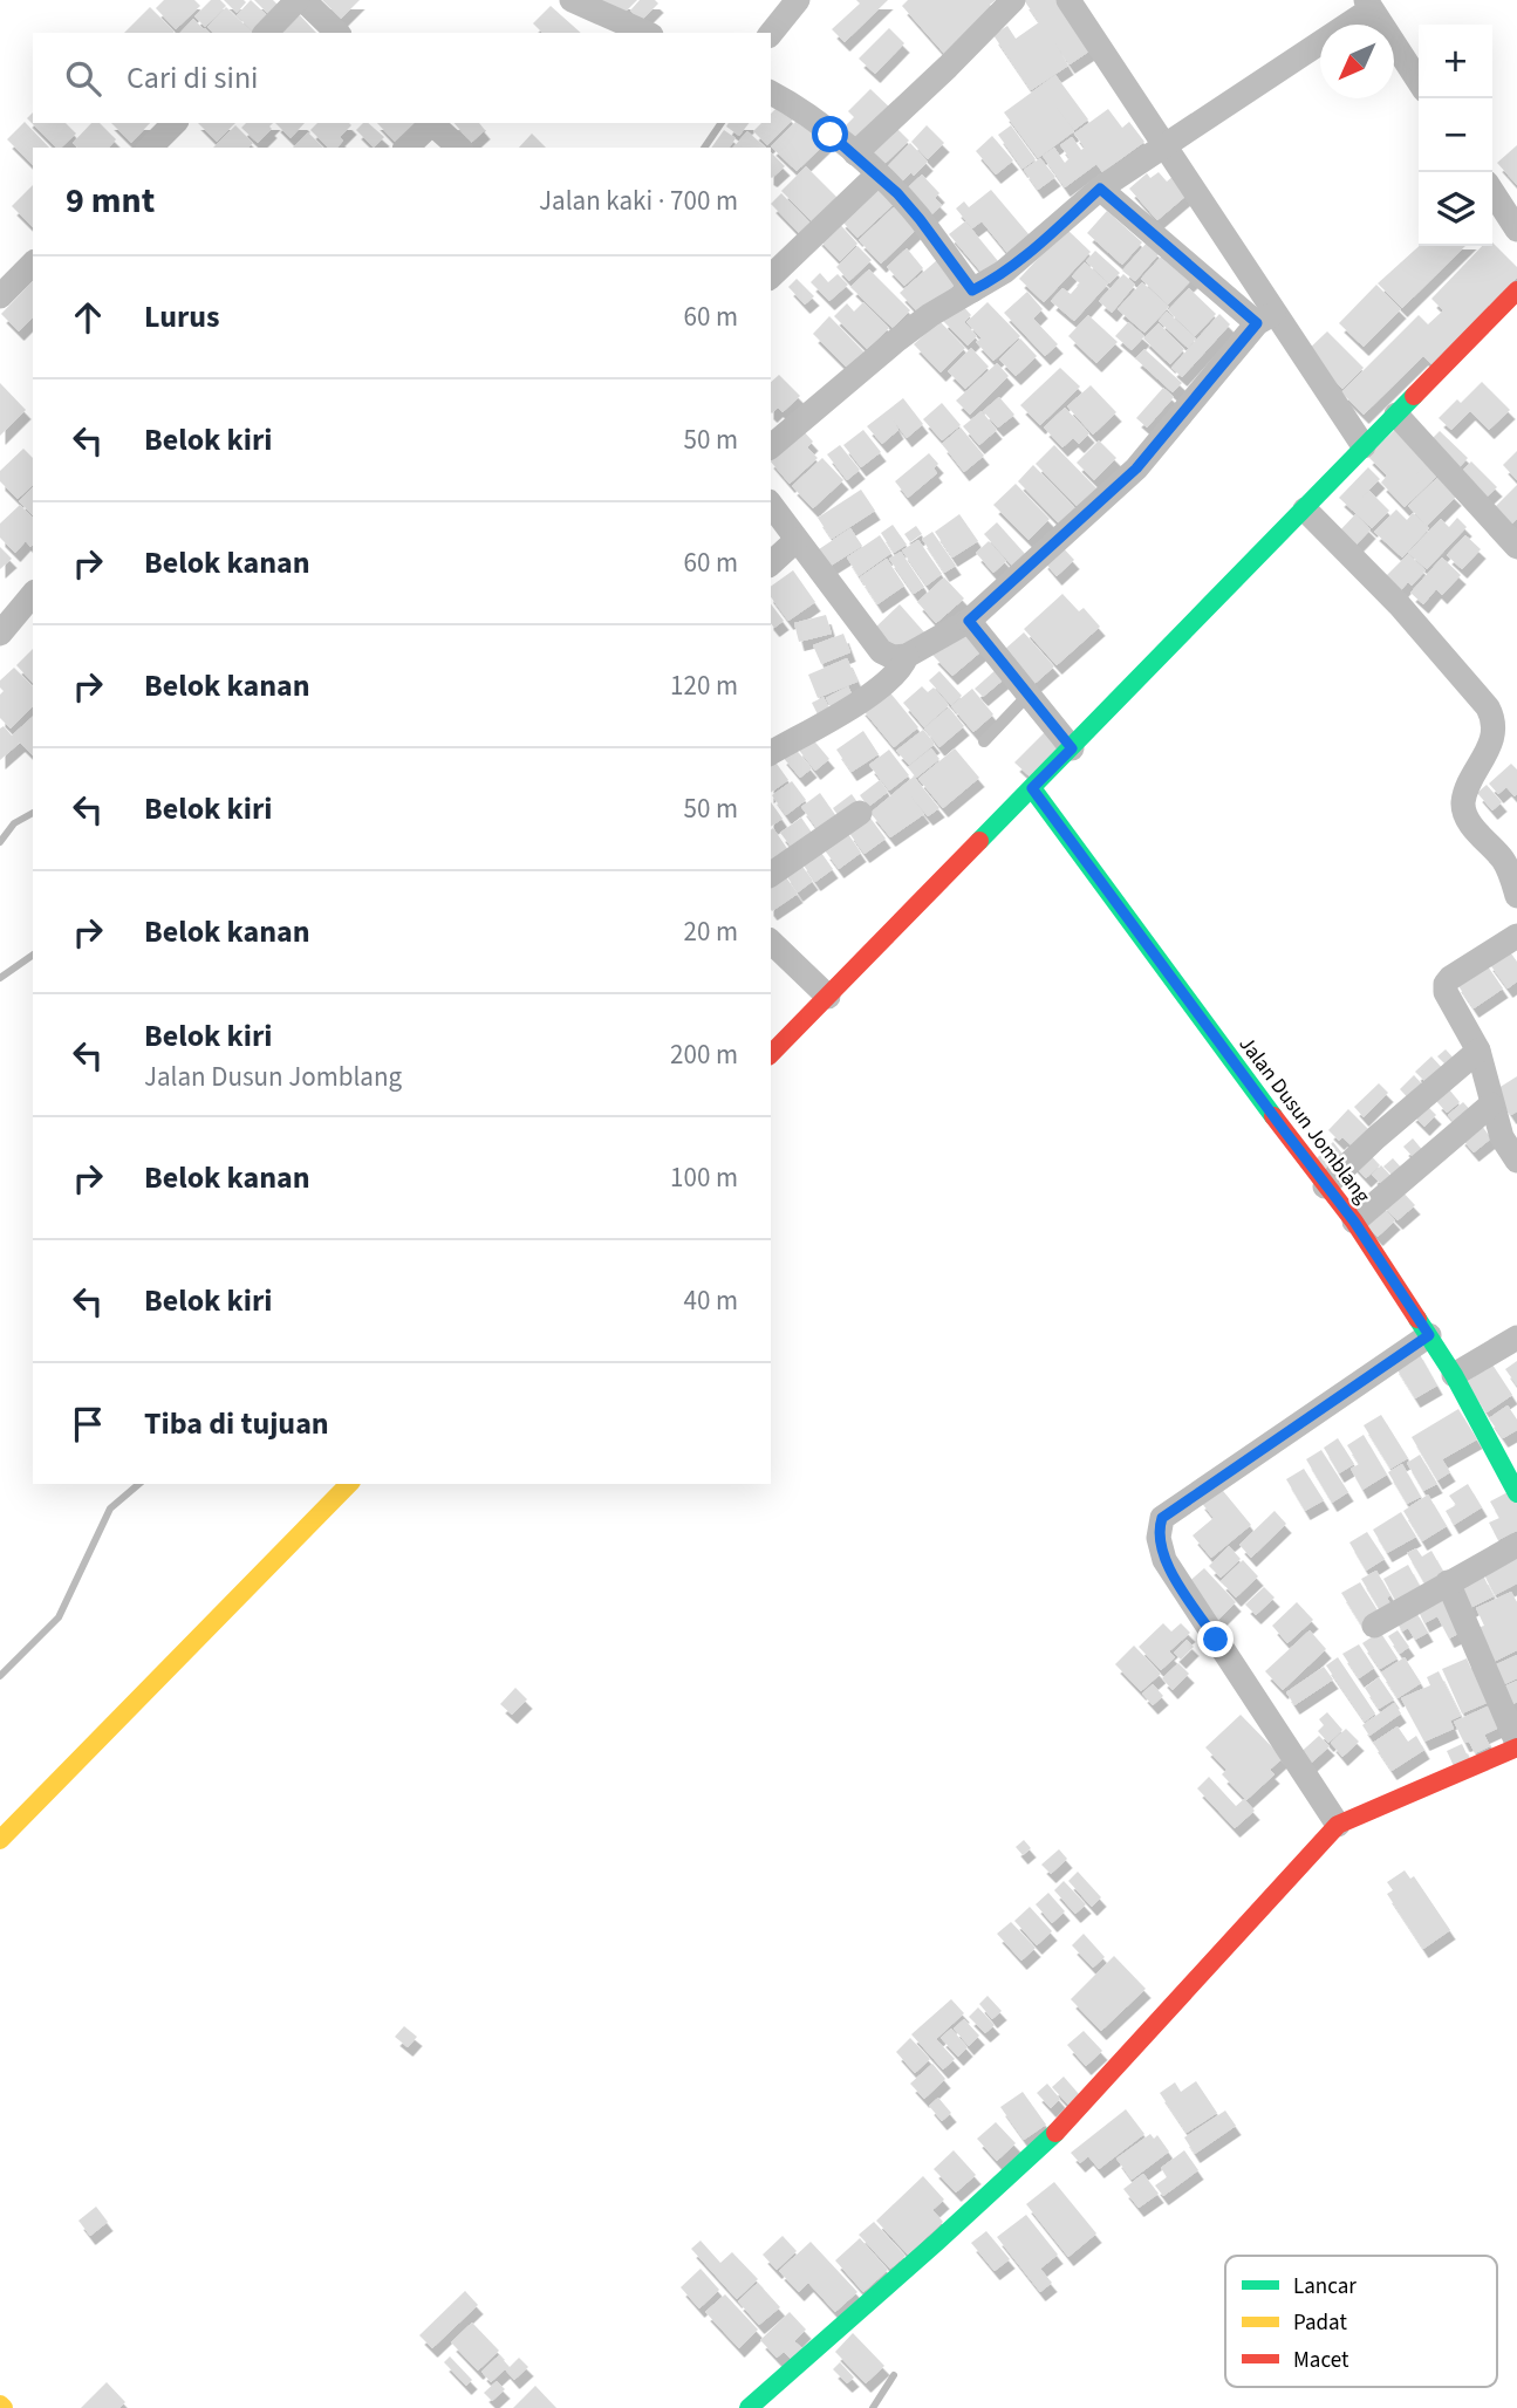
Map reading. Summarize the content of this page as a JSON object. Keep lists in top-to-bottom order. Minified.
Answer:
{"streets":{"street":["Jalan Dusun Jomblang"]},"legend":["Lancar","Padat","Macet"],"north":"bottom left","page":{"map_buttons":["+","−"],"search":"Cari di sini","heading":["9 mnt","Jalan kaki · 700 m"],"list":[["Lurus","60 m"],["Belok kiri","50 m"],["Belok kanan","60 m"],["Belok kanan","120 m"],["Belok kiri","50 m"],["Belok kanan","20 m"],["Belok kiri","Jalan Dusun Jomblang","200 m"],["Belok kanan","100 m"],["Belok kiri","40 m"],"Tiba di tujuan"]}}
